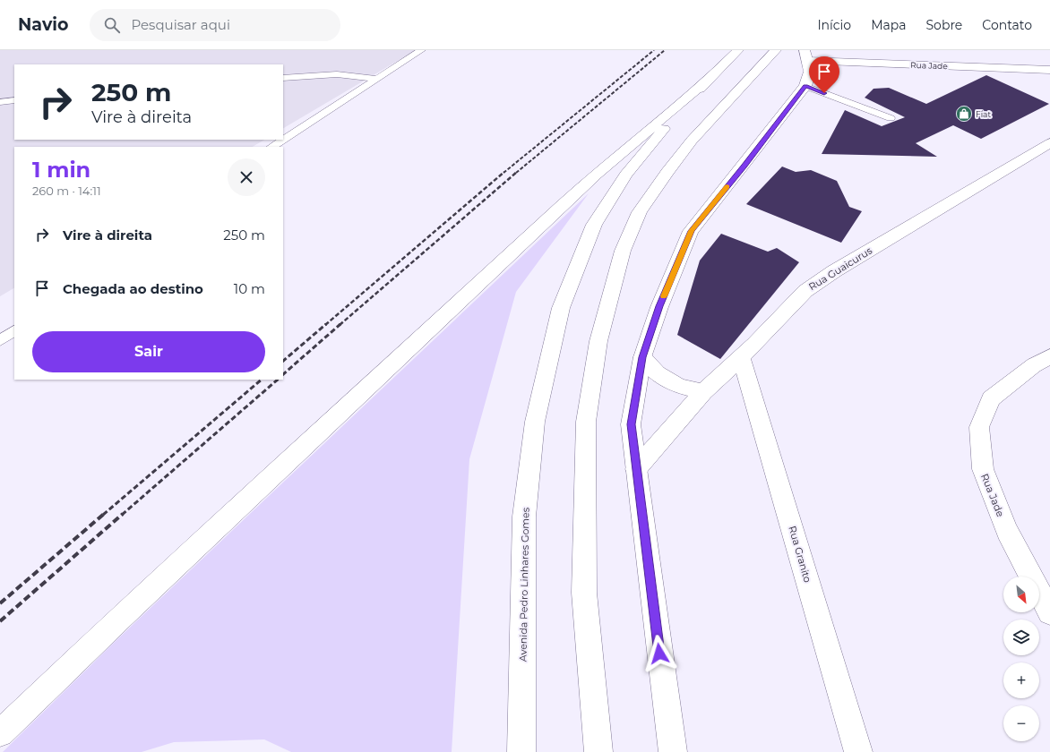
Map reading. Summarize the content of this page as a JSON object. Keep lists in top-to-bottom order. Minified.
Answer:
{"streets":{"main road":["Rua Jade","Rua Guaicurus","Rua Granito","Avenida Pedro Linhares Gomes"]},"crossings":[["Rua Guaicurus","Rua Granito"]],"places":{"shop":["Fiat"]},"north":"bottom right","page":{"header":"Navio","search":"Pesquisar aqui","nav":["Início","Mapa","Sobre","Contato"],"turn":["250 m","Vire à direita"],"heading":["1 min","260 m · 14:11"],"list":[{"name":"Vire à direita","value":"250 m"},{"name":"Chegada ao destino","value":"10 m"}],"buttons":"Sair","map_buttons":["+","−"]}}
